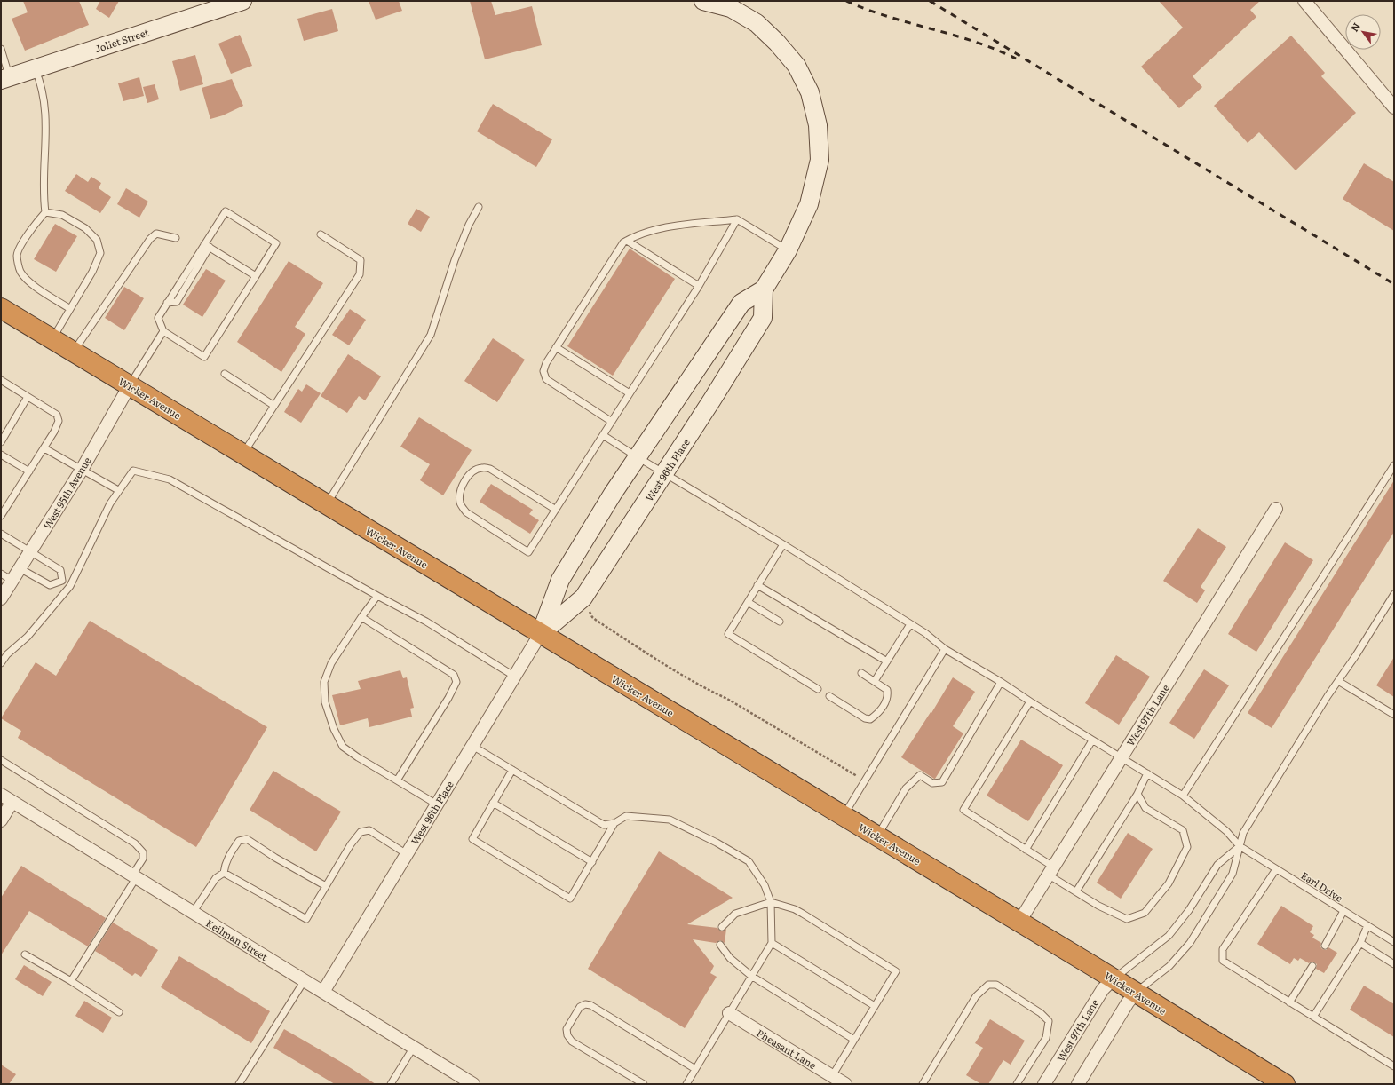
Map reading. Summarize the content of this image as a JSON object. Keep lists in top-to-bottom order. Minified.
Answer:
{"streets":{"highway":["Wicker Avenue"],"street":["Joliet Street","West 96th Place","West 95th Avenue","West 97th Lane","Keilman Street","Pheasant Lane"],"lane":["Earl Drive"]},"crossings":[["Wicker Avenue","West 96th Place"],["Wicker Avenue","West 95th Avenue"],["Wicker Avenue","West 97th Lane"],["West 96th Place","Earl Drive"],["West 96th Place","Keilman Street"],["West 97th Lane","Earl Drive"]],"north":"top left"}
